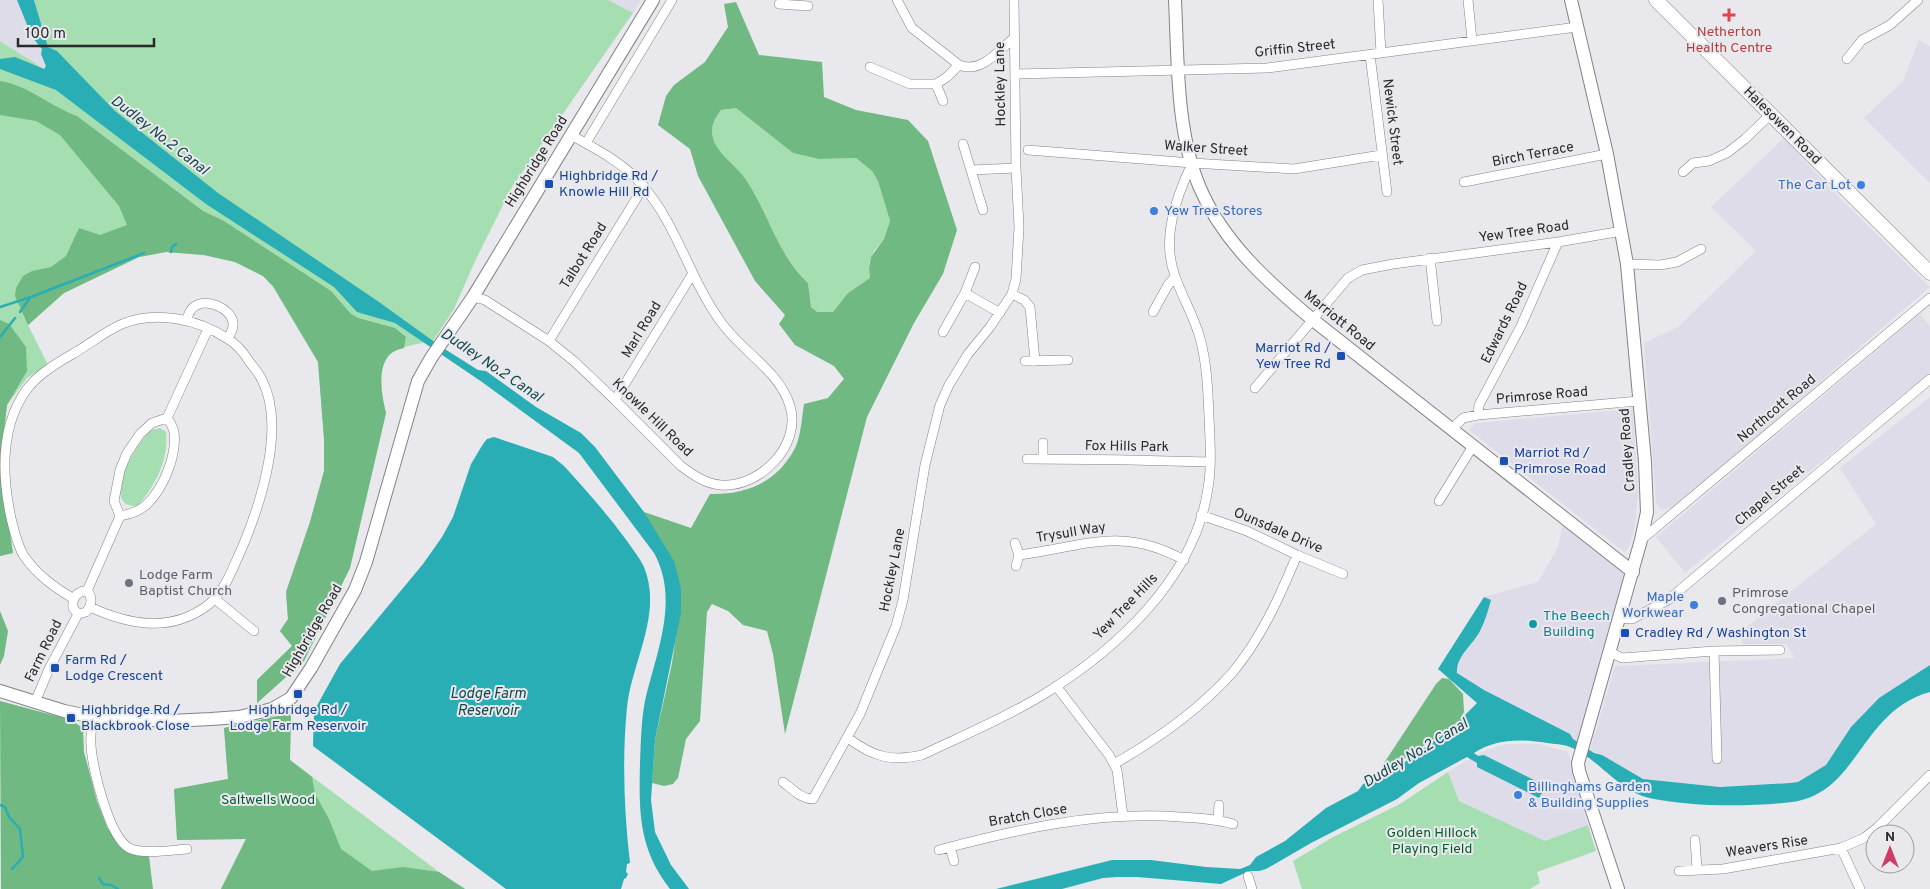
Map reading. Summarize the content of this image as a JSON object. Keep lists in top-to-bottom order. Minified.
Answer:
{"streets":{"main road":["Halesowen Road"],"street":["Griffin Street","Hockley Lane","Newick Street","Walker Street","Birch Terrace","Highbridge Road","Yew Tree Road","Talbot Road","Marriott Road","Edwards Road","Marl Road","Primrose Road","Northcott Road","Knowle Hill Road","Fox Hills Park","Cradley Road","Chapel Street","Ounsdale Drive","Trysull Way","Yew Tree Hills","Farm Road","Bratch Close","Weavers Rise"]},"crossings":[["Griffin Street","Hockley Lane"],["Griffin Street","Newick Street"],["Griffin Street","Marriott Road"],["Griffin Street","Cradley Road"],["Hockley Lane","Yew Tree Hills"],["Newick Street","Walker Street"],["Walker Street","Marriott Road"],["Walker Street","Yew Tree Hills"],["Birch Terrace","Cradley Road"],["Highbridge Road","Knowle Hill Road"],["Highbridge Road","Farm Road"],["Yew Tree Road","Marriott Road"],["Yew Tree Road","Edwards Road"],["Yew Tree Road","Cradley Road"],["Talbot Road","Knowle Hill Road"],["Marriott Road","Primrose Road"],["Marriott Road","Cradley Road"],["Marriott Road","Yew Tree Hills"],["Edwards Road","Primrose Road"],["Marl Road","Knowle Hill Road"],["Primrose Road","Cradley Road"],["Northcott Road","Cradley Road"],["Fox Hills Park","Yew Tree Hills"],["Cradley Road","Chapel Street"],["Ounsdale Drive","Yew Tree Hills"],["Trysull Way","Yew Tree Hills"]],"water":["Dudley No.2 Canal","Lodge Farm Reservoir"],"parks":["Saltwells Wood","Golden Hillock Playing Field"],"places":{"health":["Netherton Health Centre"],"transit":["Highbridge Rd / Knowle Hill Rd","Marriot Rd / Yew Tree Rd","Marriot Rd / Primrose Road","Cradley Rd / Washington St","Farm Rd / Lodge Crescent","Highbridge Rd / Lodge Farm Reservoir","Highbridge Rd / Blackbrook Close"],"other":["The Car Lot","Yew Tree Stores","Lodge Farm Baptist Church","Primrose Congregational Chapel","Maple Workwear","The Beech Building","Billinghams Garden & Building Supplies"]},"scale_bar":"100 m","north":"top"}
